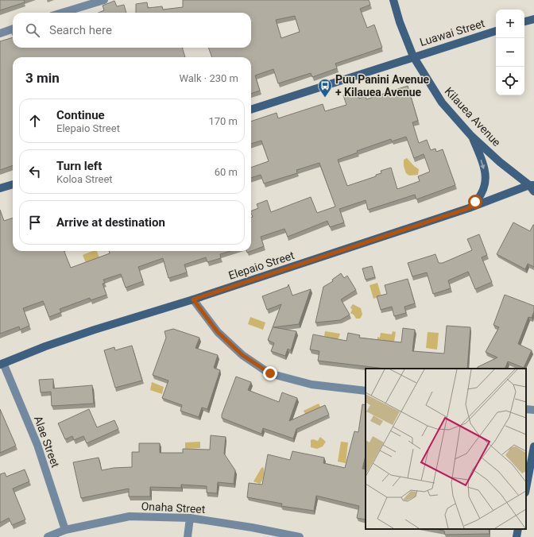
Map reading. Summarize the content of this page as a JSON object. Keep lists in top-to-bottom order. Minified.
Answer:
{"streets":{"street":["Luawai Street","Kilauea Avenue","Elepaio Street","Alae Street","Onaha Street"]},"crossings":[["Luawai Street","Kilauea Avenue"],["Kilauea Avenue","Elepaio Street"],["Elepaio Street","Alae Street"],["Alae Street","Onaha Street"]],"places":{"bus stop":["Puu Panini Avenue + Kilauea Avenue"]},"page":{"map_buttons":["+","−"],"search":"Search here","heading":["3 min","Walk · 230 m"],"list":[["Continue","Elepaio Street","170 m"],["Turn left","Koloa Street","60 m"],"Arrive at destination"]}}
